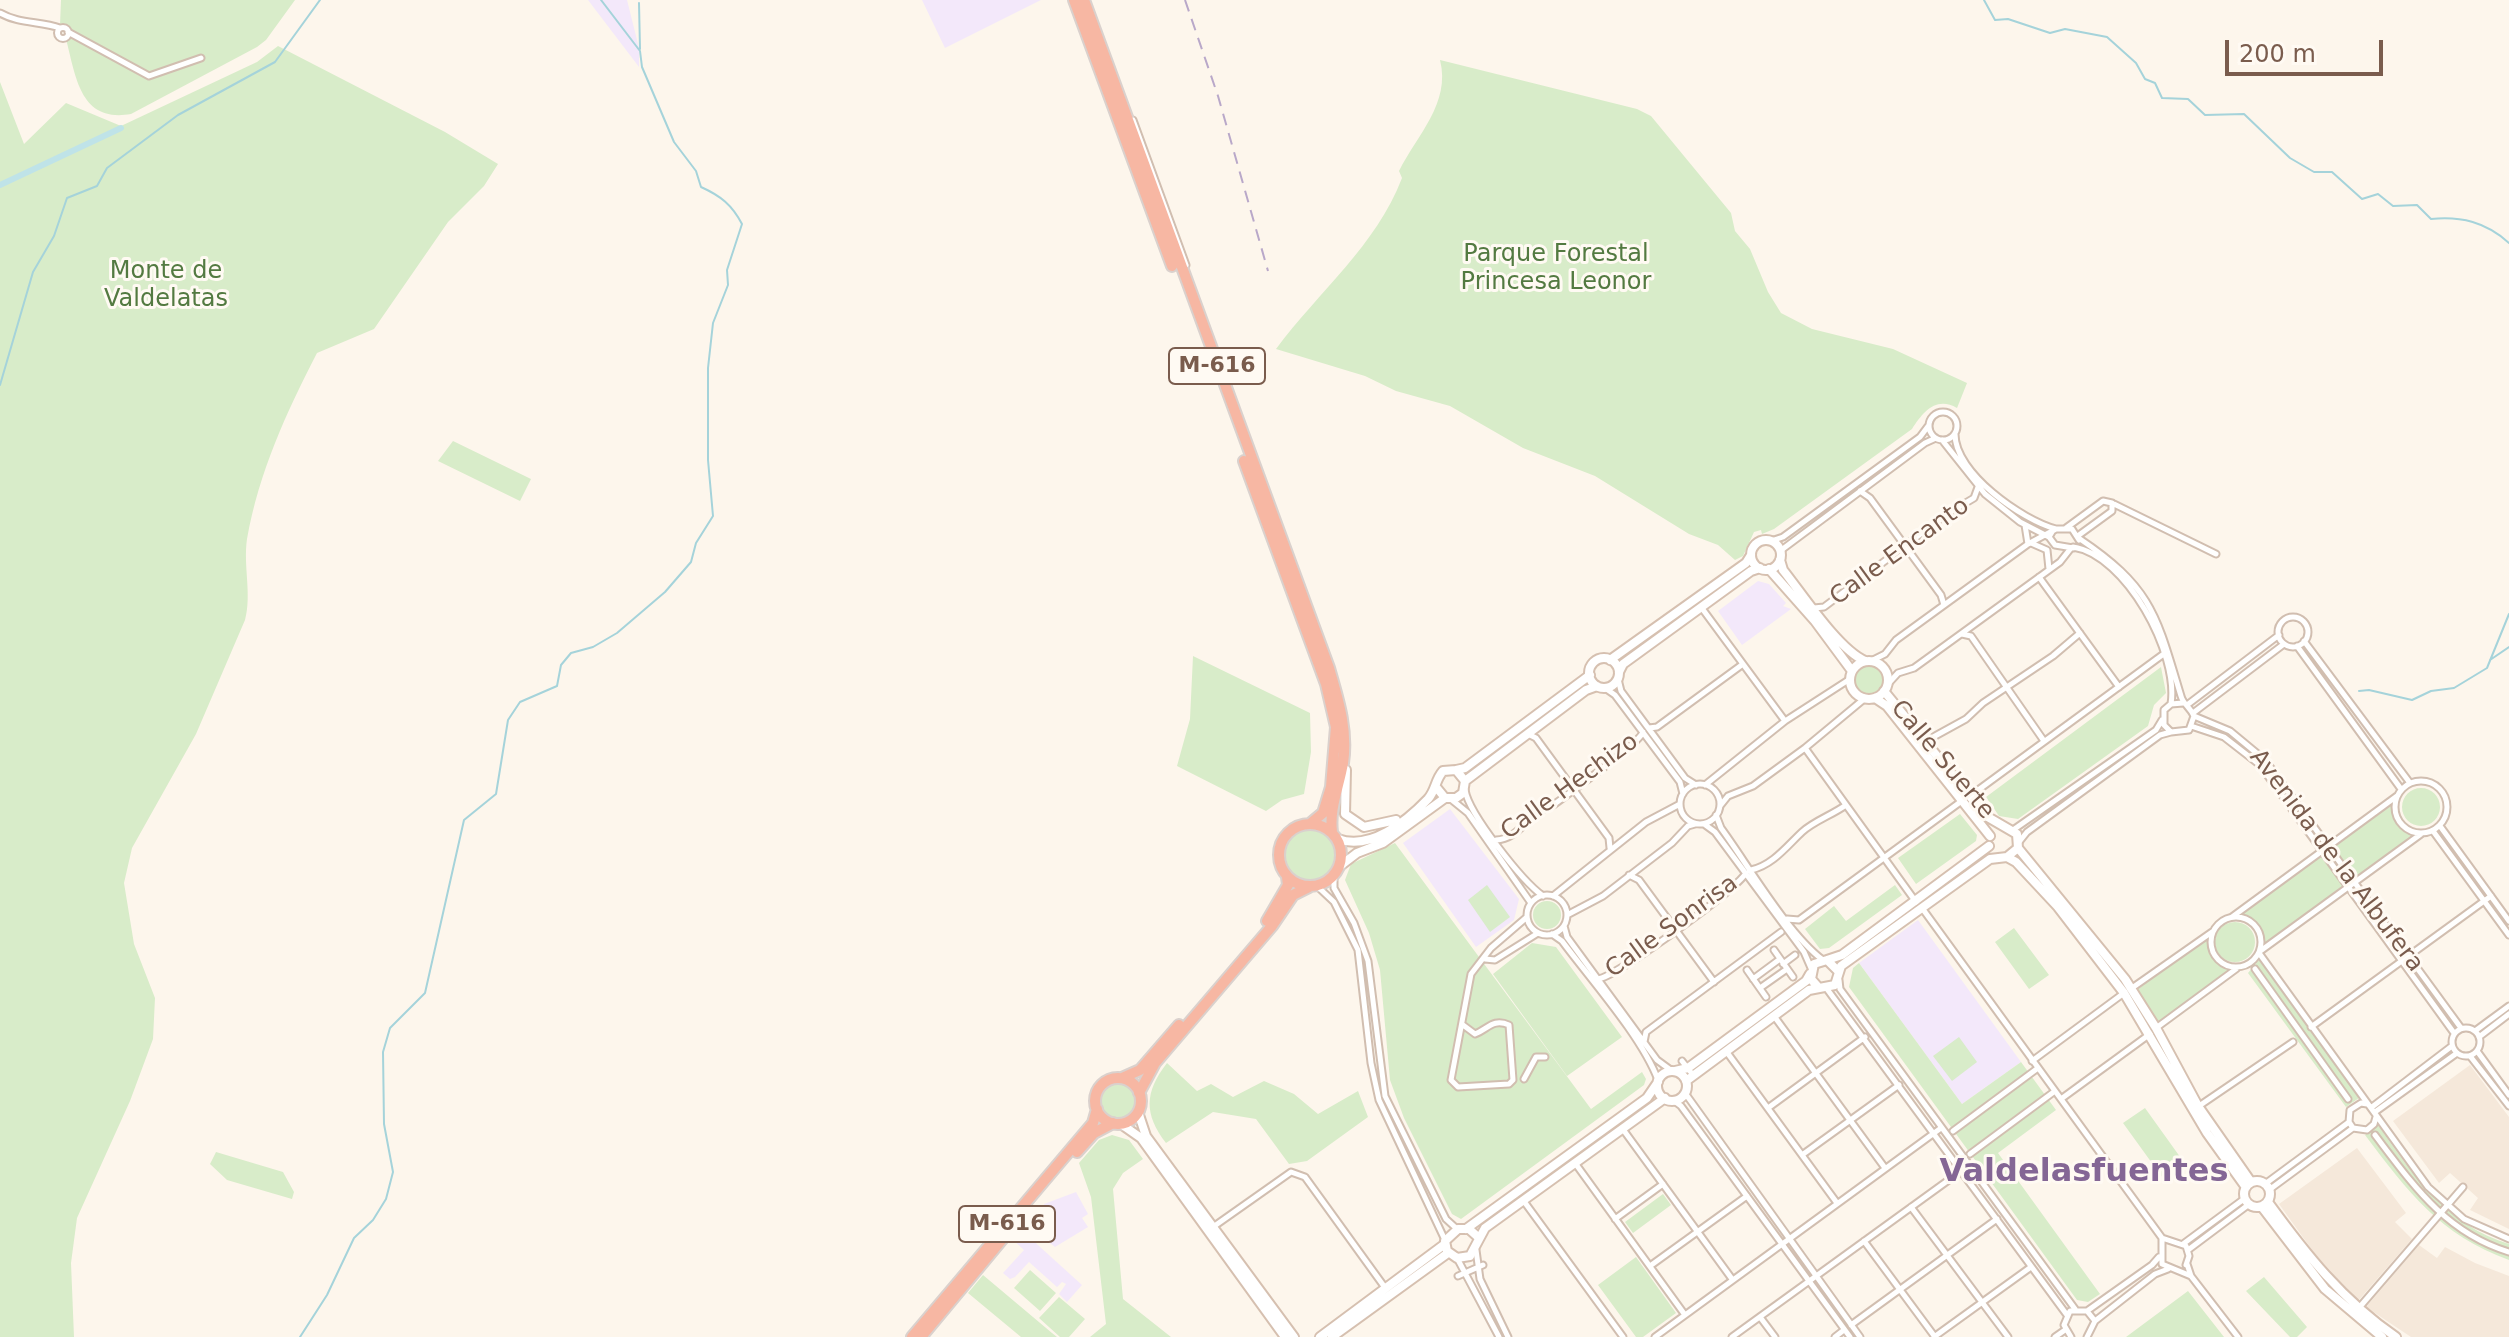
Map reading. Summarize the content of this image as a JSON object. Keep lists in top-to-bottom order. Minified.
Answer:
{"streets":{"highway":["M-616"],"main road":["Calle Suerte"],"street":["Calle Encanto","Calle Hechizo","Avenida de la Albufera","Calle Sonrisa"]},"districts":["Valdelasfuentes"],"parks":["Parque Forestal Princesa Leonor","Monte de Valdelatas"],"scale_bar":"200 m"}
